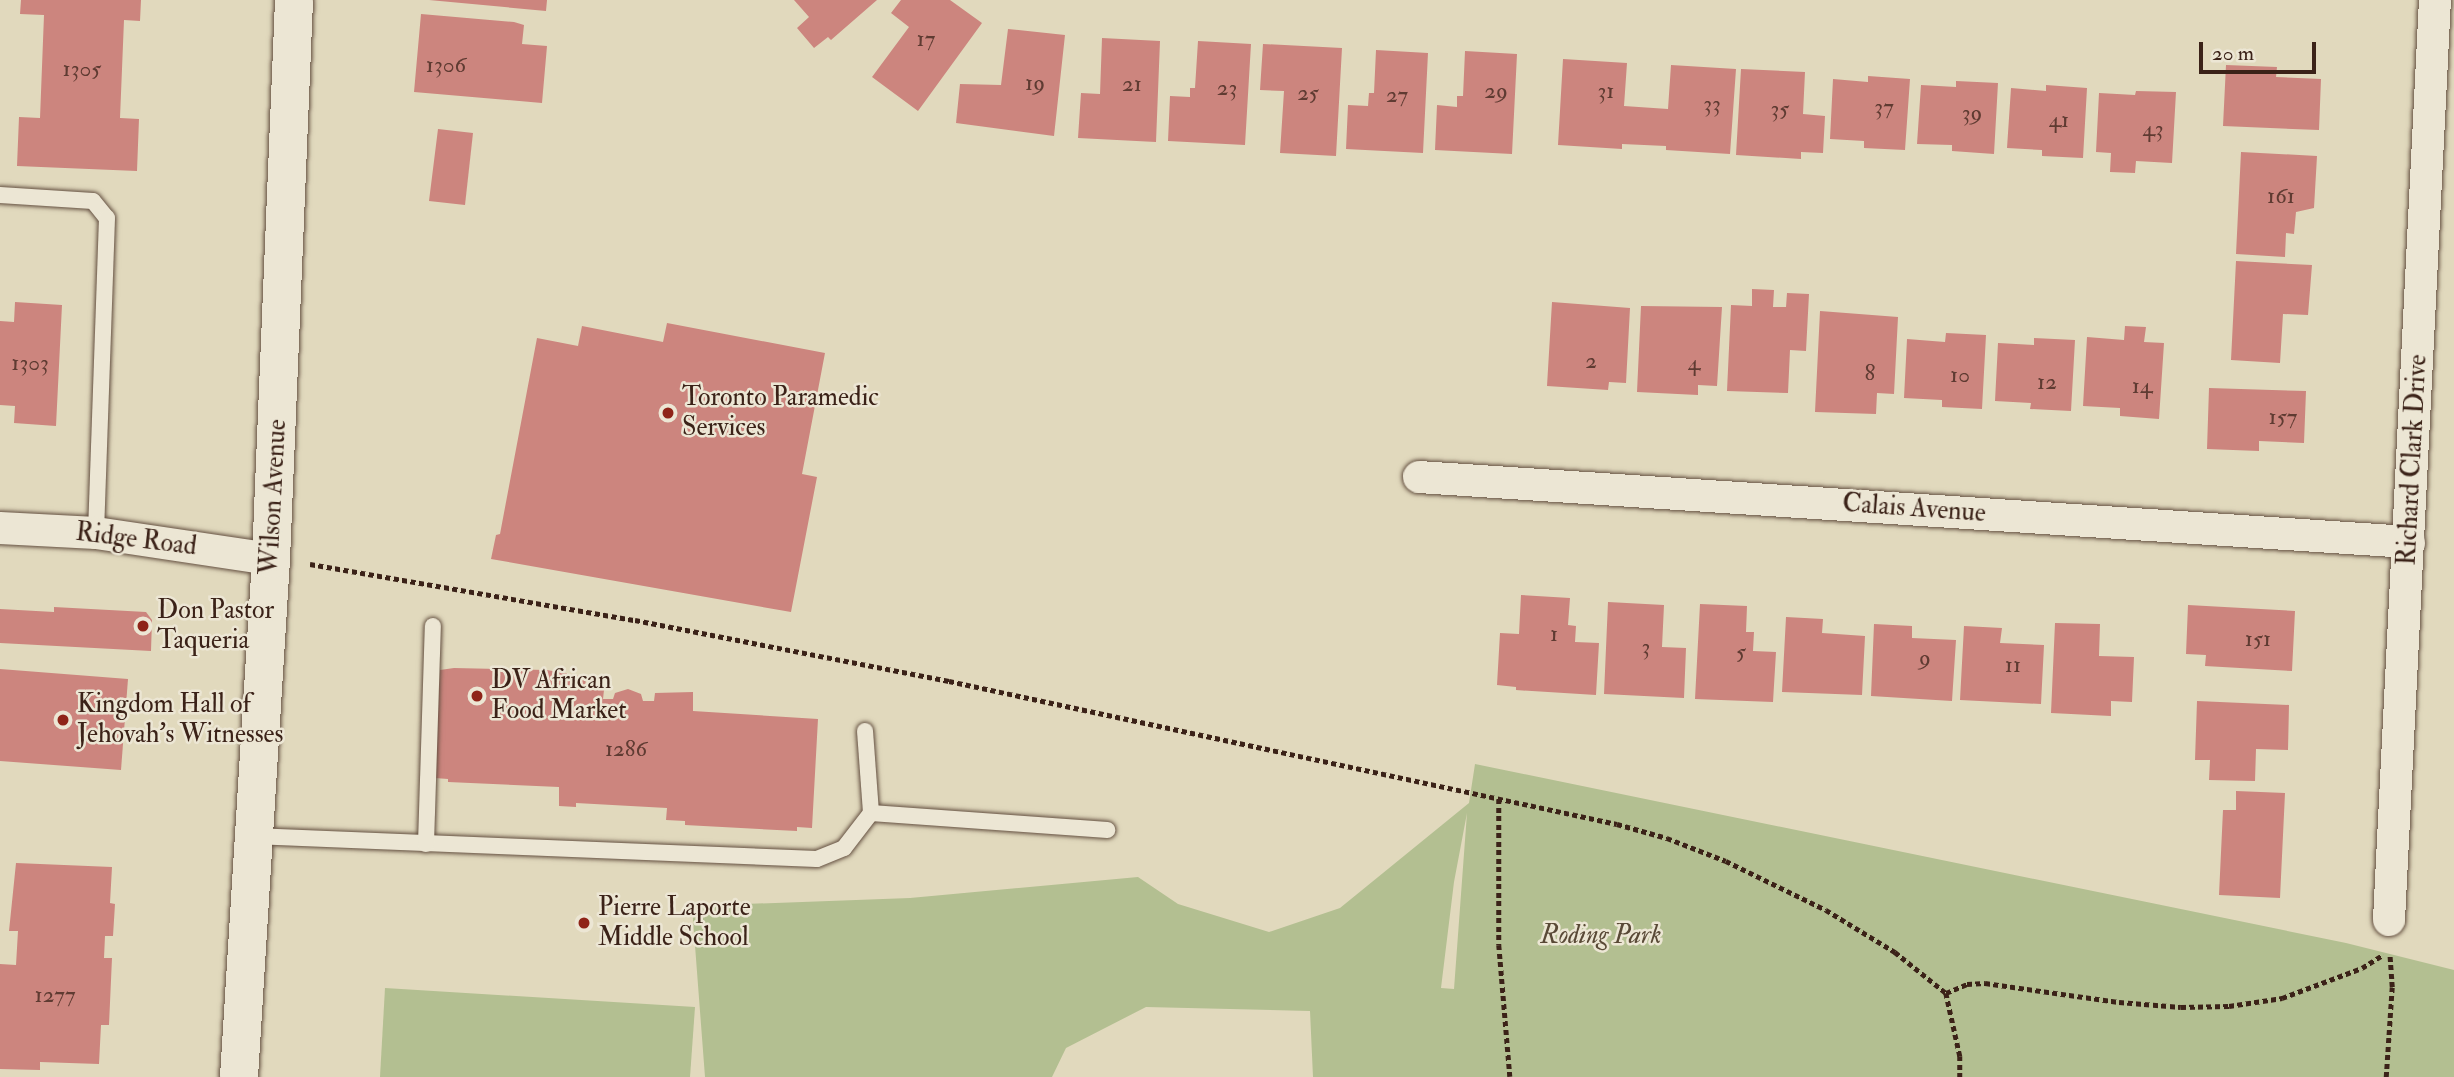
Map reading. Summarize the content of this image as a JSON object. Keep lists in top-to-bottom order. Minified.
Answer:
{"streets":{"main road":["Wilson Avenue"],"street":["Richard Clark Drive","Calais Avenue","Ridge Road"]},"crossings":[["Richard Clark Drive","Calais Avenue"],["Wilson Avenue","Ridge Road"]],"parks":["Roding Park"],"places":["Toronto Paramedic Services","Don Pastor Taqueria","DV African Food Market","Kingdom Hall of Jehovah's Witnesses","Pierre Laporte Middle School"],"house_numbers":["17","1306","1305","19","21","23","29","31","25","27","33","37","35","39","41","43","161","2","1303","4","8","10","12","14","157","1","151","3","5","9","11","1286","1277"],"scale_bar":"20 m"}
